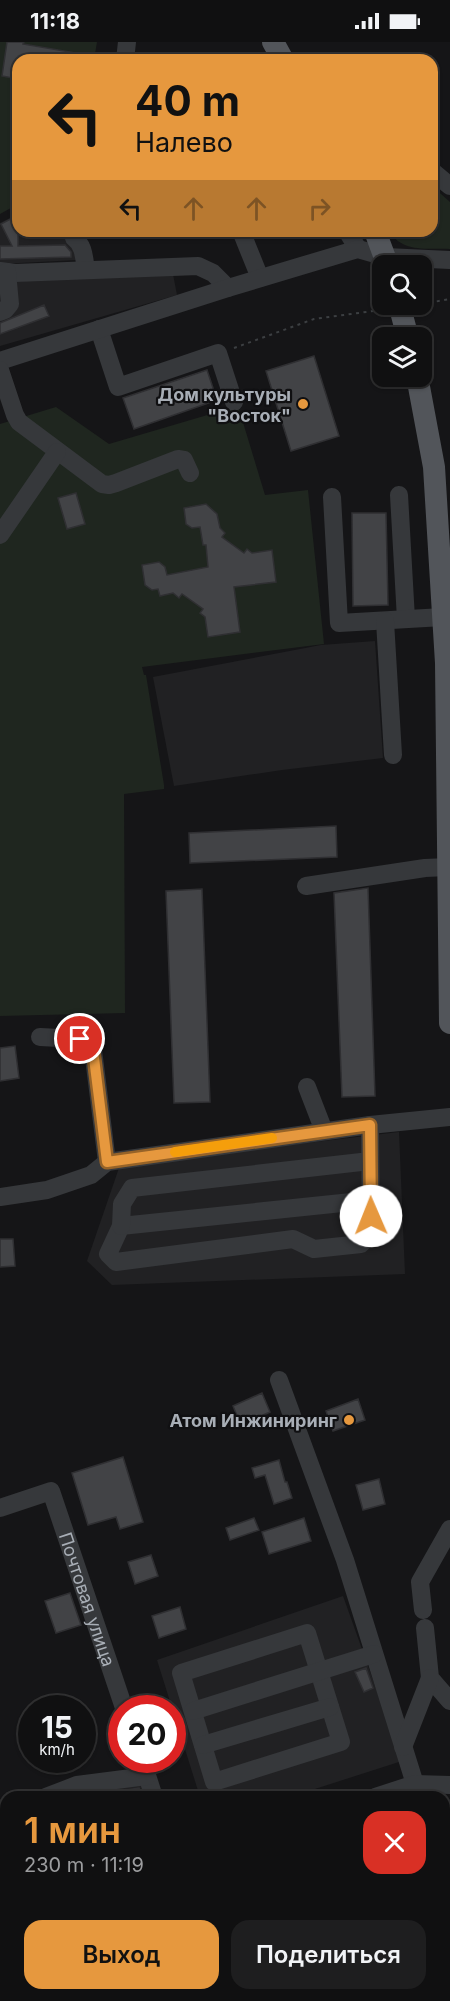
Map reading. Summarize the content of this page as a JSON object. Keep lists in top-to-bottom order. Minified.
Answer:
{"streets":{"street":["Почтовая улица"]},"places":["Дом культуры \"Восток\"","Атом Инжиниринг"],"page":{"status":"11:18","turn":["40 m","Налево"],"speed":"15 km/h","limit":"20","heading":["1 мин","230 m · 11:19"],"buttons":["Выход","Поделиться"]}}
